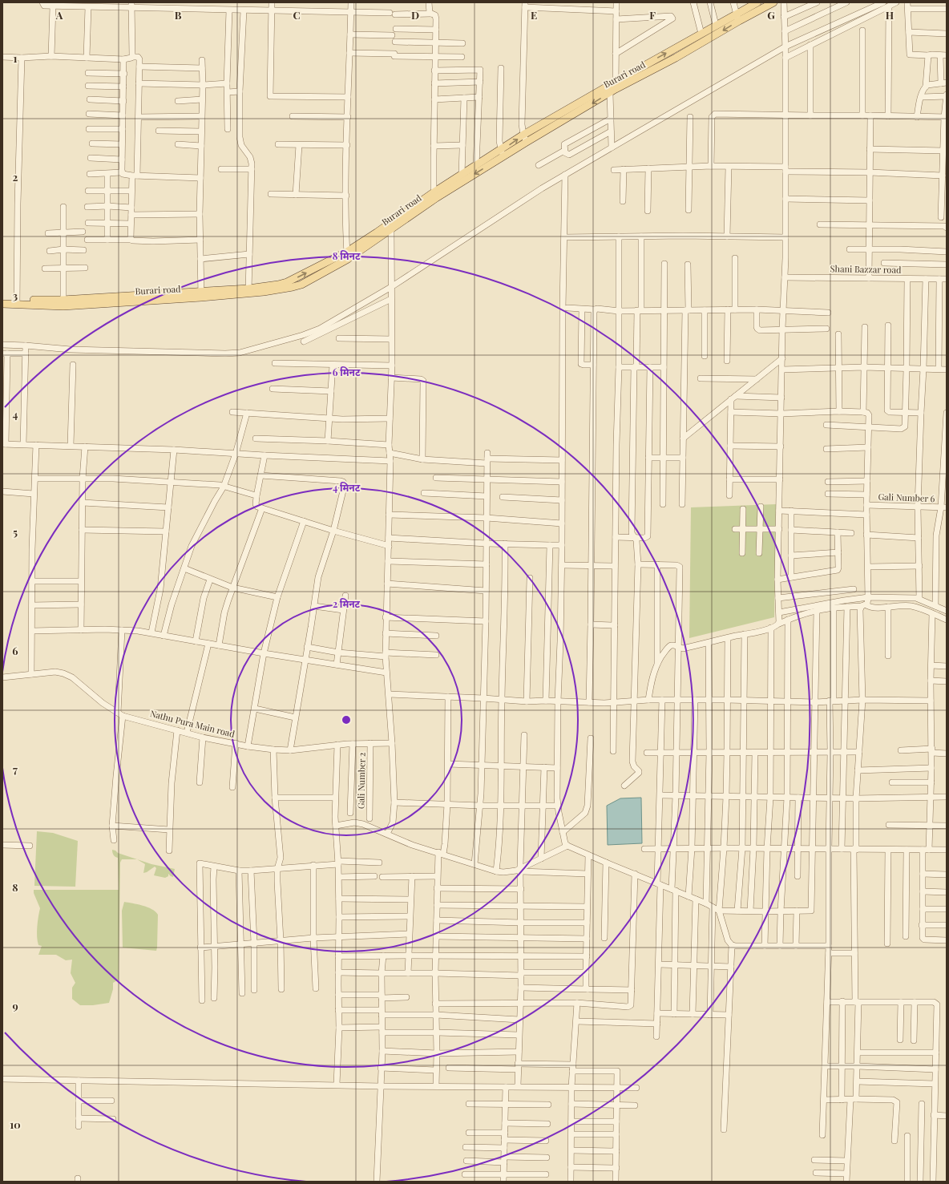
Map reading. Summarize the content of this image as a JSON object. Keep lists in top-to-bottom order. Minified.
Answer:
{"streets":{"main road":["Burari road"],"street":["Shani Bazzar road","Gali Number 6","Nathu Pura Main road","Gali Number 2"]},"crossings":[["Nathu Pura Main road","Gali Number 2"]],"grid":{"columns":["A","B","C","D","E","F","G","H"],"rows":["1","2","3","4","5","6","7","8","9","10"]},"rings":["8 मिनट","6 मिनट","4 मिनट","2 मिनट"]}
